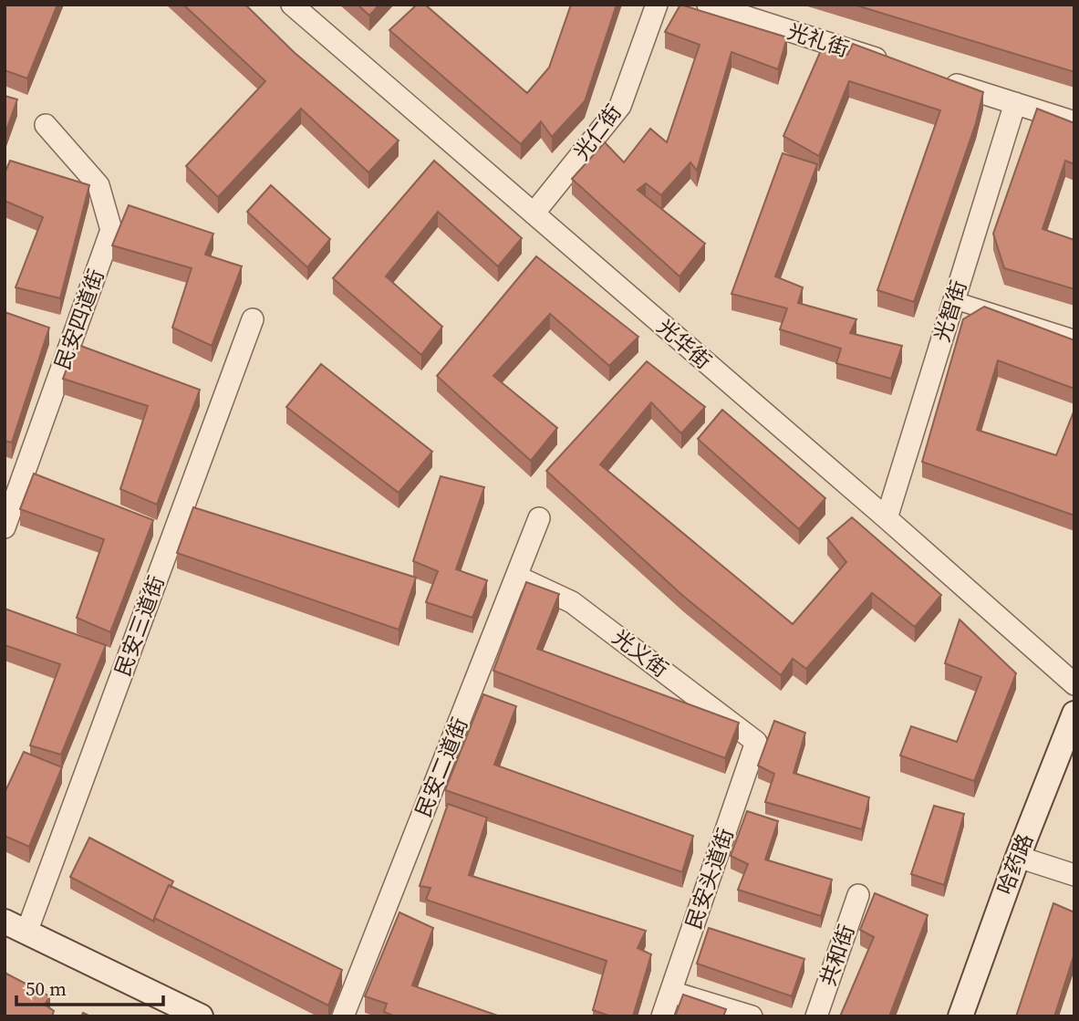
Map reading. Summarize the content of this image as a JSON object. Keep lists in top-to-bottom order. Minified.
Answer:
{"streets":{"main road":["哈药路"],"street":["光礼街","光仁街","光智街","民安四道街","光华街","民安三道街","光义街","民安二道街","民安头道街","共和街"]},"crossings":[["光仁街","光华街"],["光智街","光华街"],["光义街","民安二道街"],["光义街","民安头道街"]],"scale_bar":"50 m"}
